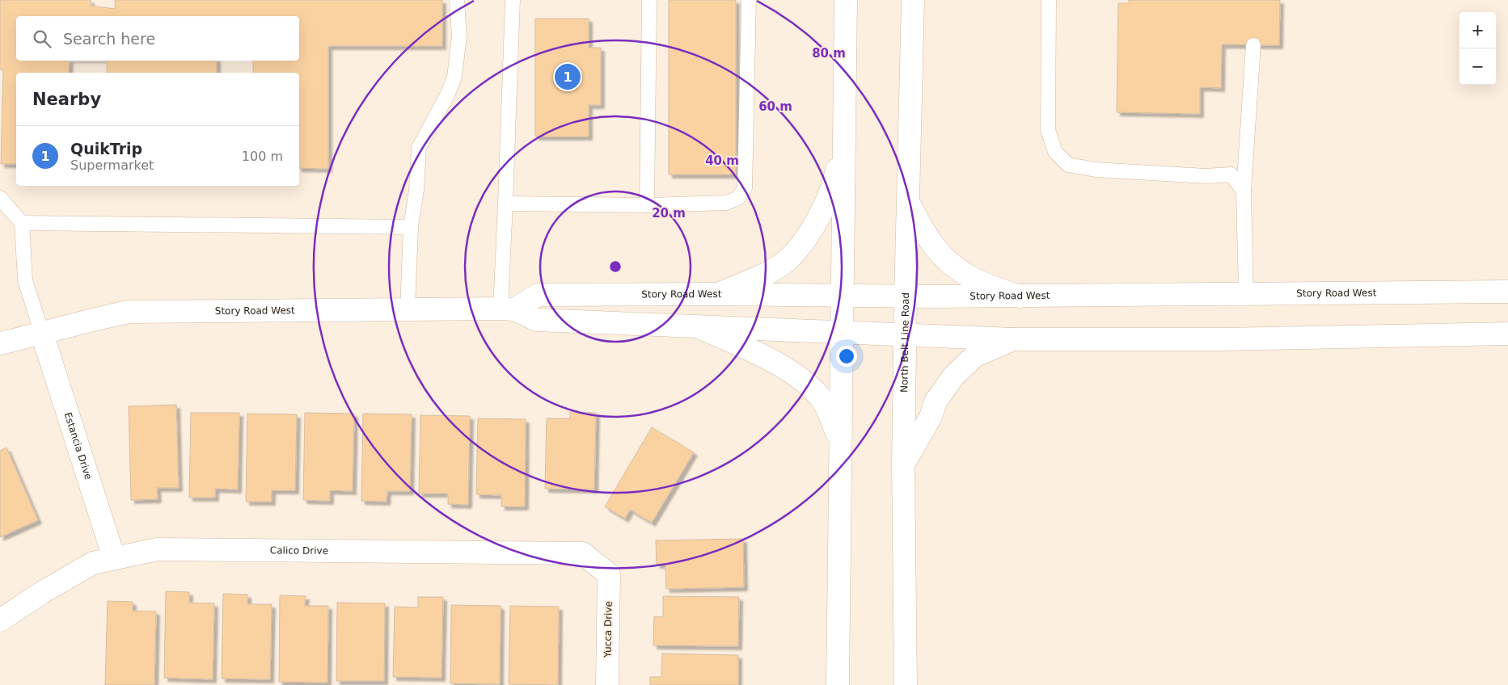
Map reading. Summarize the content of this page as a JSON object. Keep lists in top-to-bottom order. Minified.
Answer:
{"streets":{"street":["Story Road West","North Belt Line Road","Estancia Drive","Calico Drive","Yucca Drive"]},"crossings":[["Story Road West","North Belt Line Road"],["Story Road West","Estancia Drive"],["Estancia Drive","Calico Drive"],["Calico Drive","Yucca Drive"]],"page":{"map_buttons":["+","−"],"search":"Search here","pins":"1","heading":"Nearby","list":[{"mark":"1","name":"QuikTrip","note":"Supermarket","value":"100 m"}]},"rings":["80 m","60 m","40 m","20 m"]}
